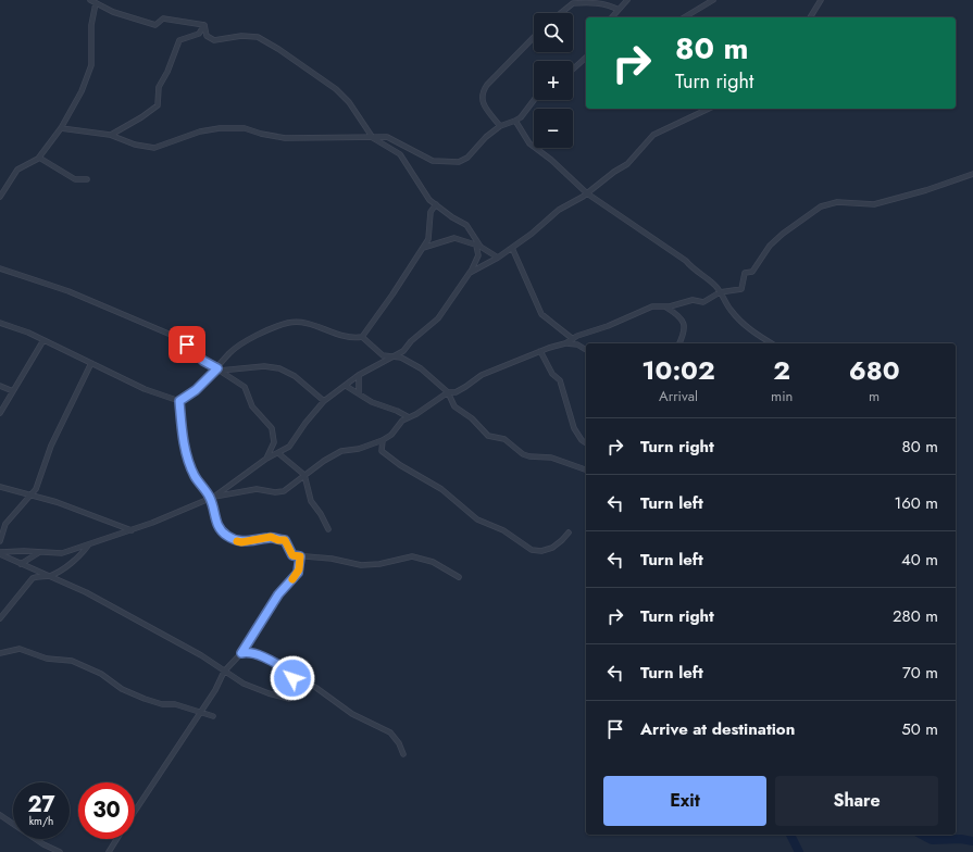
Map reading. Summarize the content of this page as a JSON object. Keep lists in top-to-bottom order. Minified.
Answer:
{"page":{"map_buttons":["+","−"],"turn":["80 m","Turn right"],"eta":["10:02","Arrival","2","min","680","m"],"list":[{"name":"Turn right","value":"80 m"},{"name":"Turn left","value":"160 m"},{"name":"Turn left","value":"40 m"},{"name":"Turn right","value":"280 m"},{"name":"Turn left","value":"70 m"},{"name":"Arrive at destination","value":"50 m"}],"buttons":["Exit","Share"],"speed":"27 km/h","limit":"30"}}
